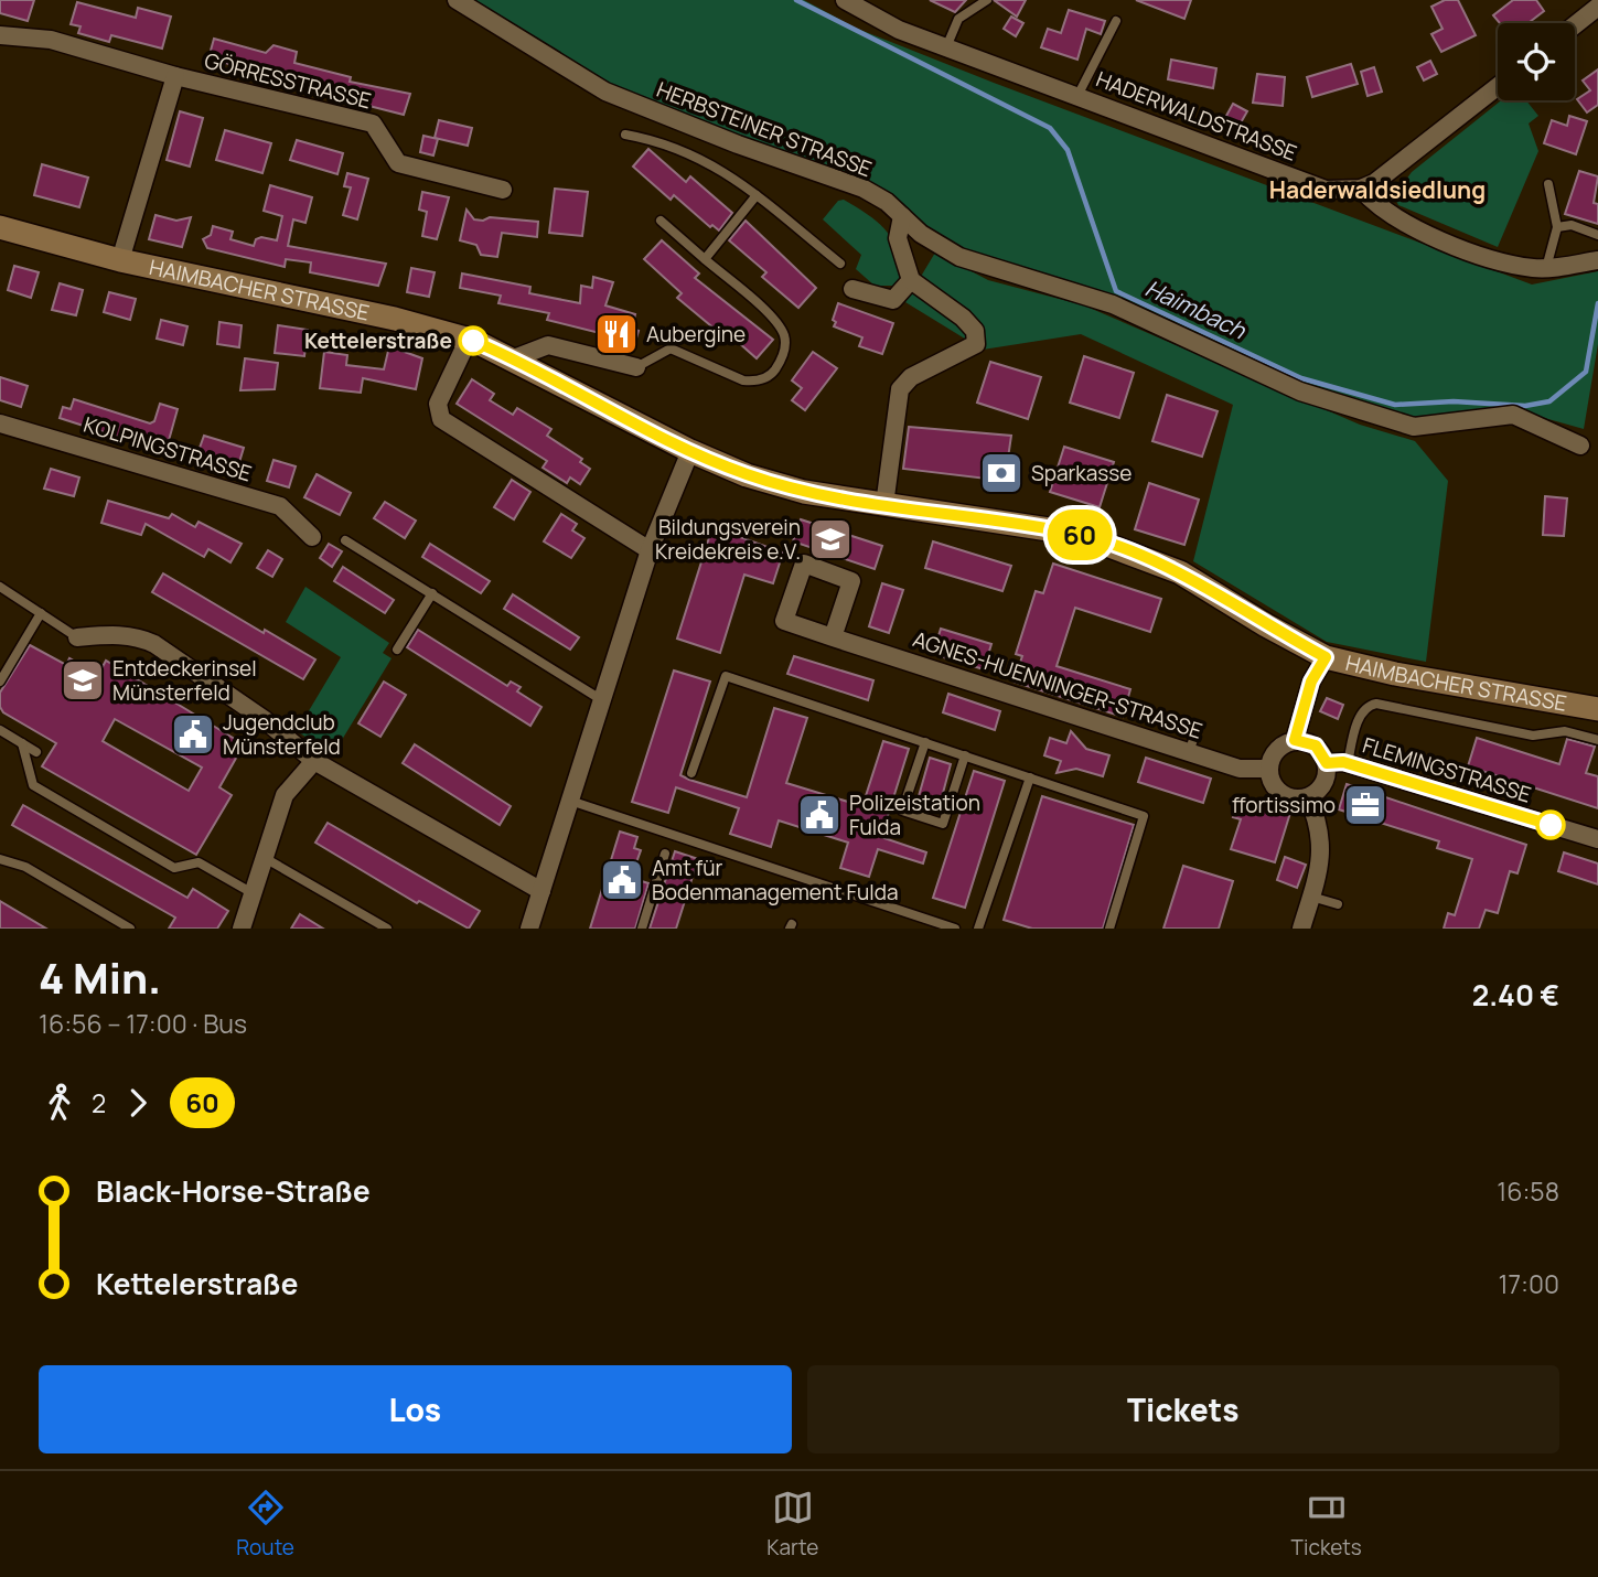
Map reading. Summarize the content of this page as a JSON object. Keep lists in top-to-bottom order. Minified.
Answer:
{"streets":{"main road":["HAIMBACHER STRASSE"],"street":["GÖRRESSTRASSE","HADERWALDSTRASSE","HERBSTEINER STRASSE","KOLPINGSTRASSE","AGNES-HUENNINGER-STRASSE","FLEMINGSTRASSE"]},"crossings":[["GÖRRESSTRASSE","HAIMBACHER STRASSE"],["AGNES-HUENNINGER-STRASSE","FLEMINGSTRASSE"]],"districts":["Haderwaldsiedlung"],"water":["Haimbach"],"places":{"restaurant":["Aubergine"],"other":["Kettelerstraße"],"bank":["Sparkasse"],"school or university":["Bildungsverein Kreidekreis e.V.","Entdeckerinsel Münsterfeld"],"public building":["Jugendclub Münsterfeld","Polizeistation Fulda","Amt für Bodenmanagement Fulda"],"office":["ffortissimo"]},"lines":["bus line 60"],"page":{"on_map":"60","heading":["4 Min.","16:56 – 17:00 · Bus","2.40 €"],"legs":["2","60"],"list":[{"name":"Black-Horse-Straße","value":"16:58"},{"name":"Kettelerstraße","value":"17:00"}],"buttons":["Los","Tickets"],"tabs":["Route","Karte","Tickets"]}}
